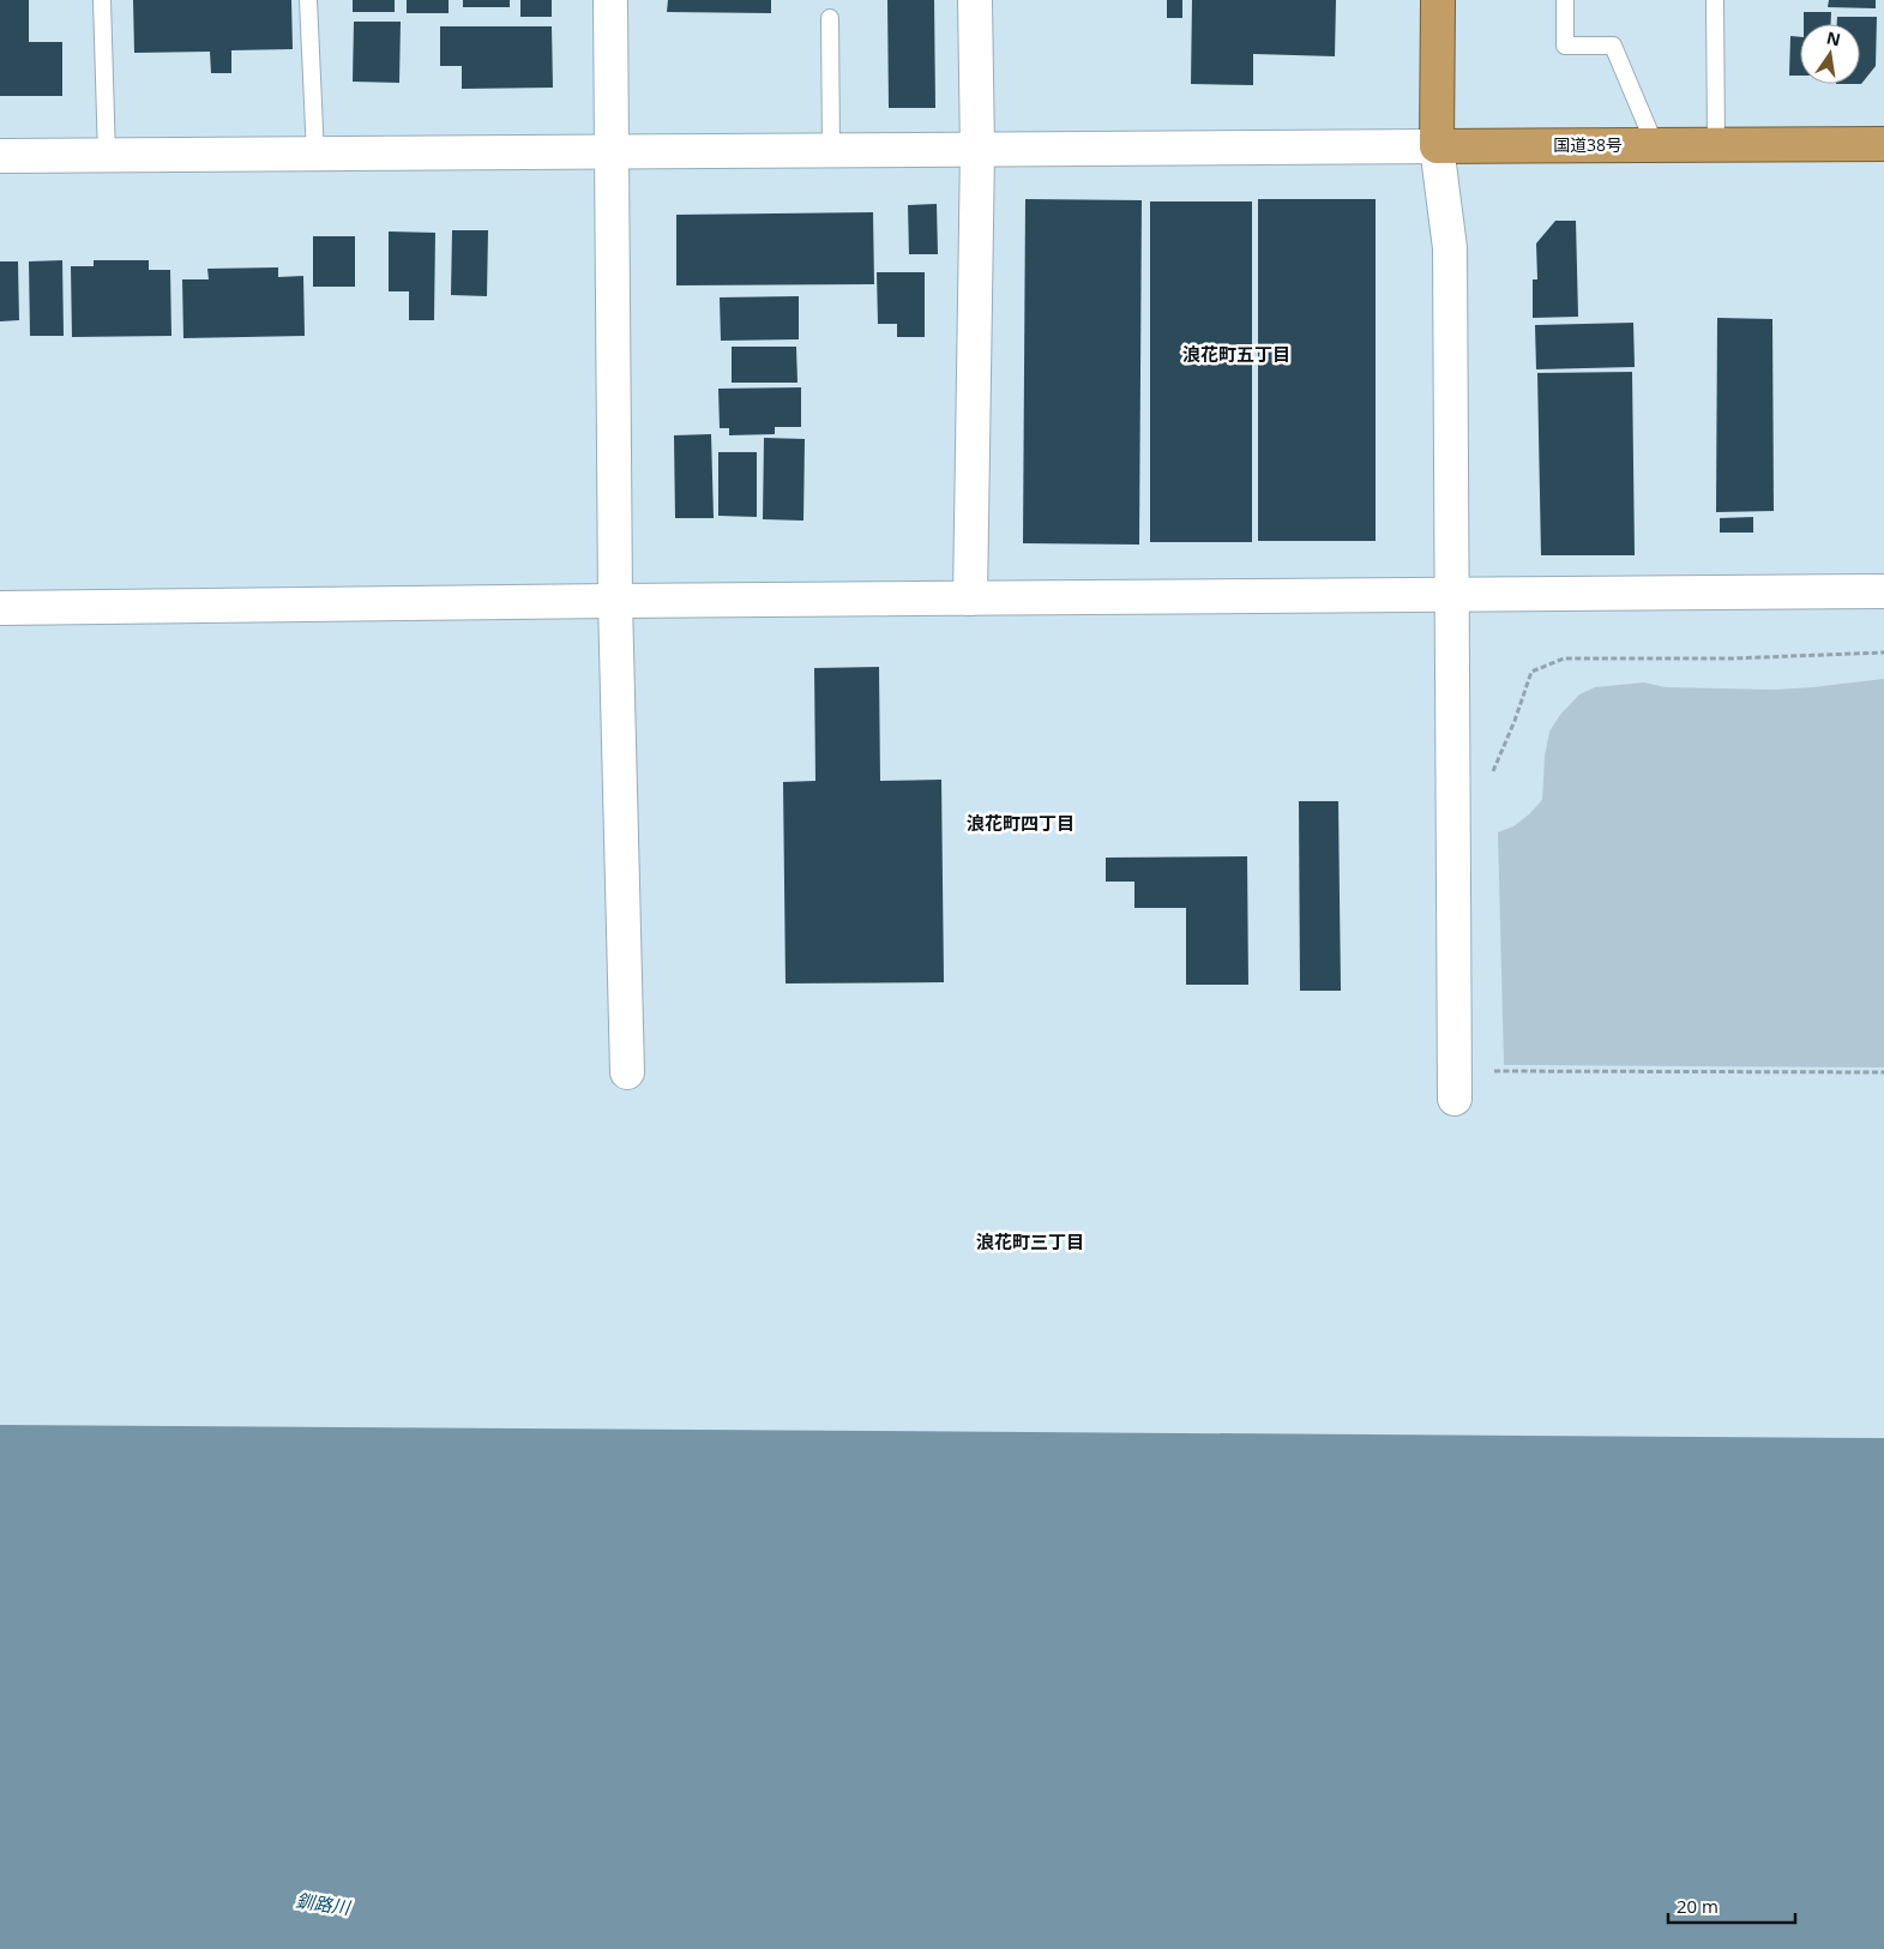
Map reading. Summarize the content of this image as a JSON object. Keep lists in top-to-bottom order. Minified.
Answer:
{"streets":{"highway":["国道38号"]},"districts":["浪花町五丁目","浪花町四丁目","浪花町三丁目"],"water":["釧路川"],"scale_bar":"20 m","north":"top"}
